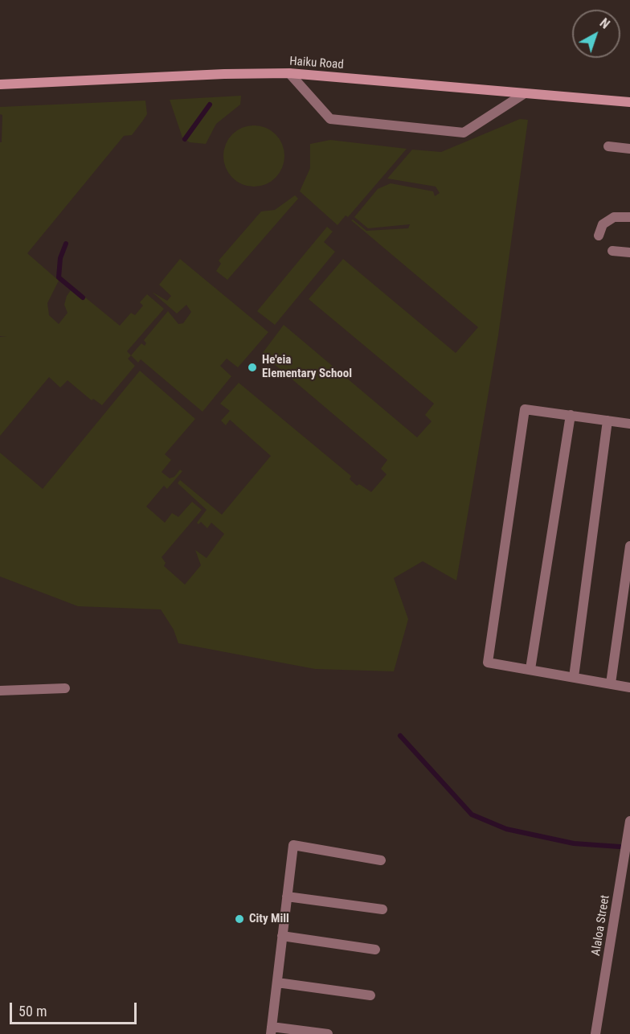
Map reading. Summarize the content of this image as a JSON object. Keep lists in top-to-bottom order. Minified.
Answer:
{"streets":{"main road":["Haiku Road"],"street":["Alaloa Street"]},"places":["He'eia Elementary School","City Mill"],"scale_bar":"50 m","north":"top right"}
